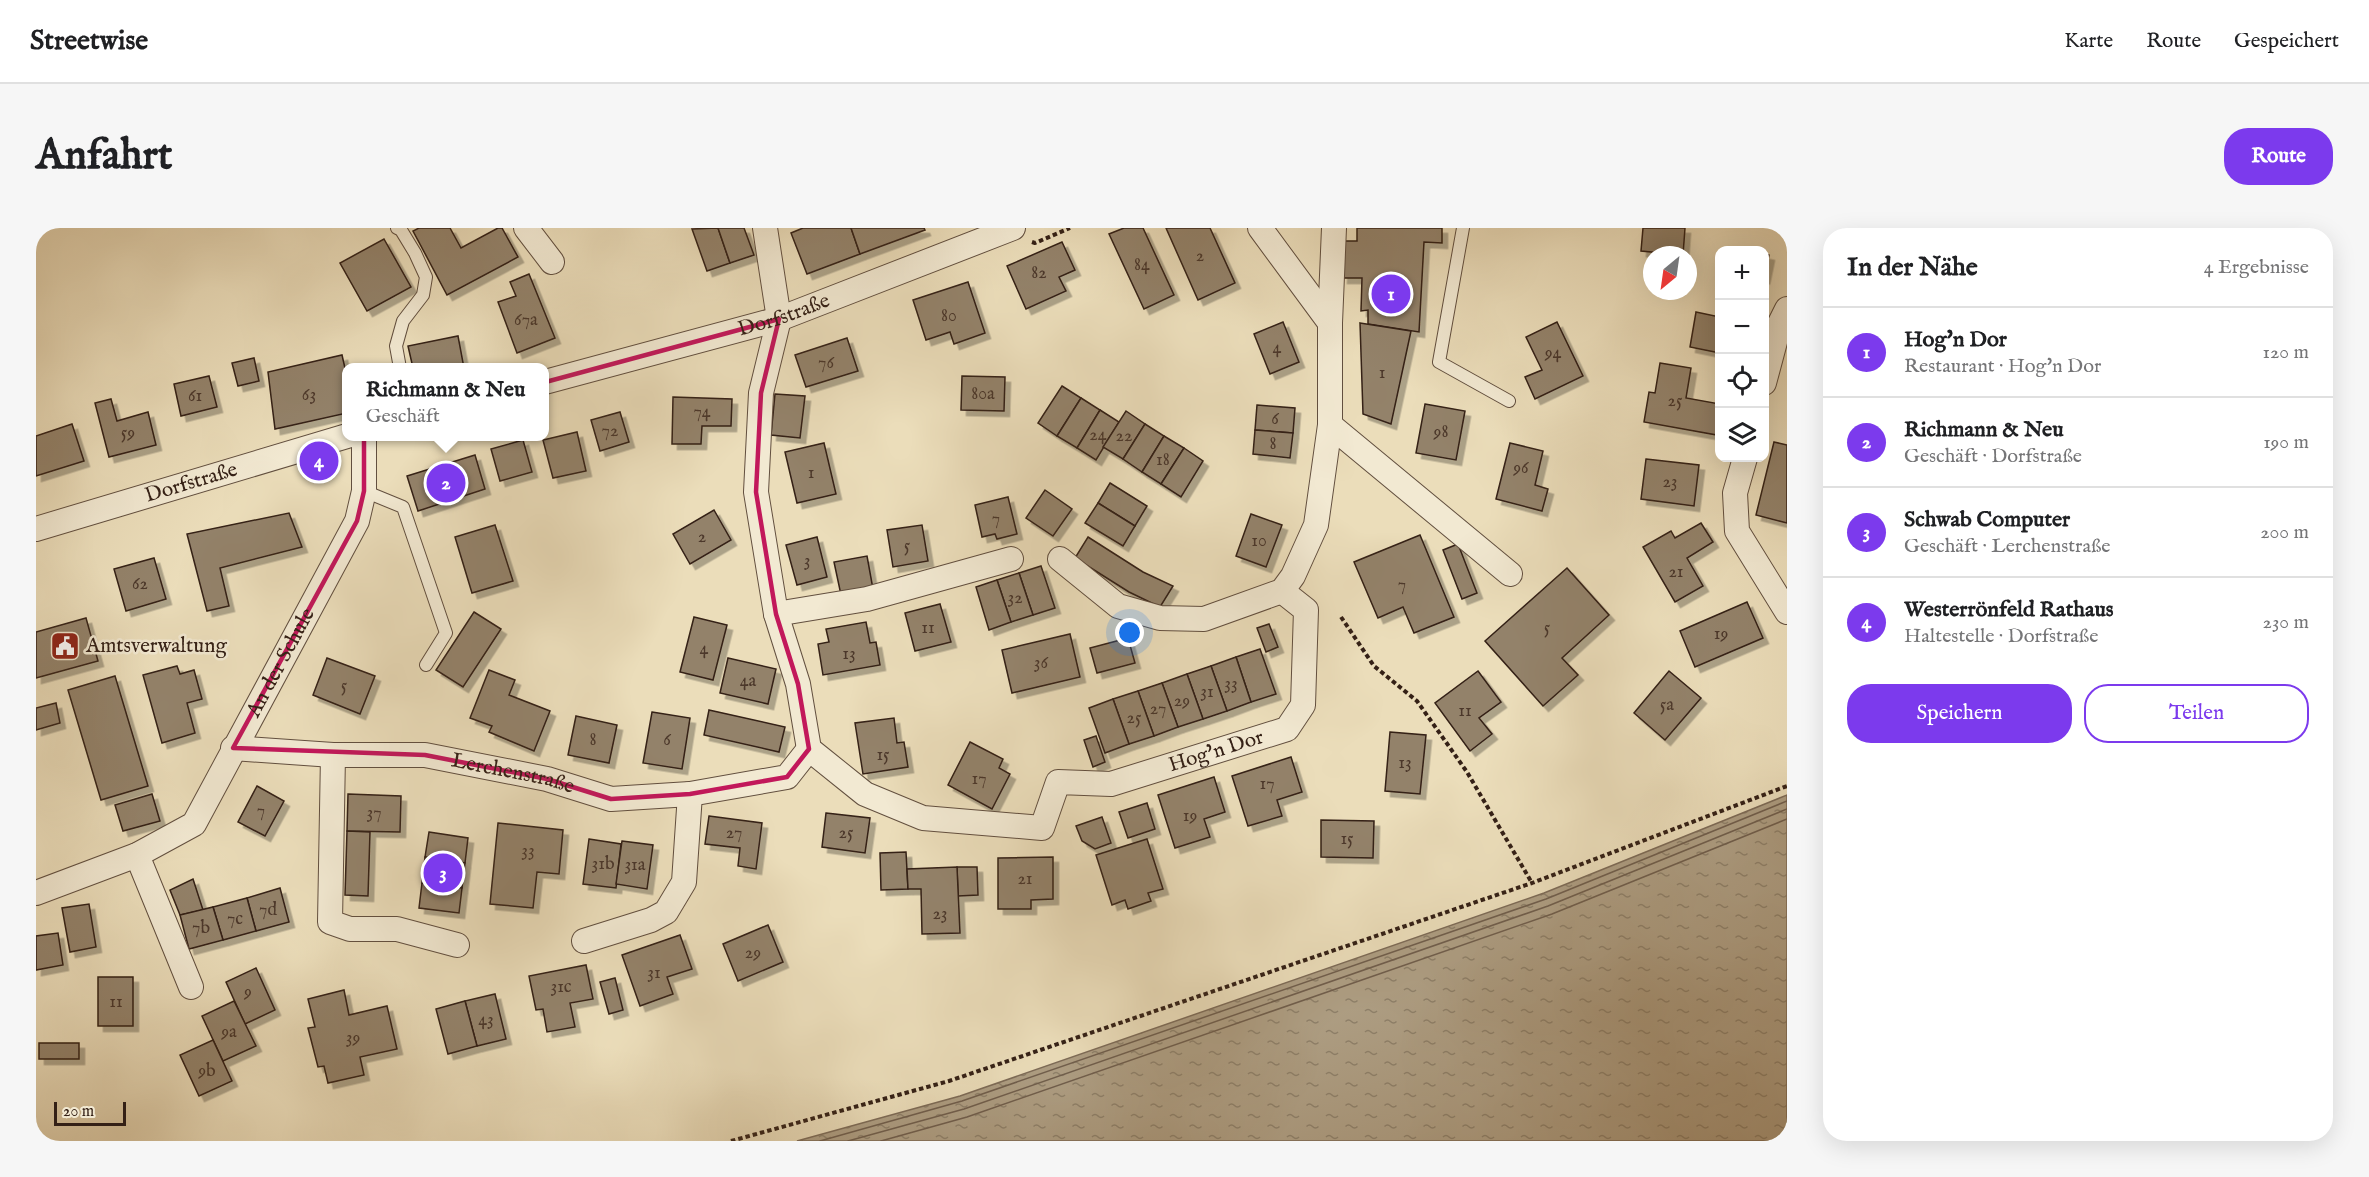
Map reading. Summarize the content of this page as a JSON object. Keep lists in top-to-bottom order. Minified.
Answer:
{"streets":{"street":["Dorfstraße","An der Schule","Hog'n Dor","Lerchenstraße"]},"crossings":[["An der Schule","Lerchenstraße"],["Hog'n Dor","Lerchenstraße"]],"places":{"public building":["Amtsverwaltung"]},"house_numbers":["2","84","82","80","67a","4","94","76","1","80a","63","61","25","74","6","72","98","59","24","22","8","18","96","1","23","7","2","10","5","3","21","62","7","32","11","5","19","4","13","36","4a","33","5","31","29","5a","27","11","25","8","6","15","13","17","17","7","37","19","27","25","15","33","31b","31a","21","7d","23","7c","7b","29","31","31c","9","11","43","9a","39","9b"],"scale_bar":"20 m","north":"bottom left","page":{"header":"Streetwise","nav":["Karte","Route","Gespeichert"],"buttons":["Route",["Speichern","Teilen"]],"title":"Anfahrt","heading":["In der Nähe","4 Ergebnisse"],"map_buttons":["+","−"],"pins":["1","4","2","3"],"list":[{"mark":"1","name":"Hog'n Dor","note":"Restaurant · Hog'n Dor","value":"120 m"},{"mark":"2","name":"Richmann & Neu","note":"Geschäft · Dorfstraße","value":"190 m"},{"mark":"3","name":"Schwab Computer","note":"Geschäft · Lerchenstraße","value":"200 m"},{"mark":"4","name":"Westerrönfeld Rathaus","note":"Haltestelle · Dorfstraße","value":"230 m"}],"popup":["Richmann & Neu","Geschäft"],"scale":"20 m"}}
